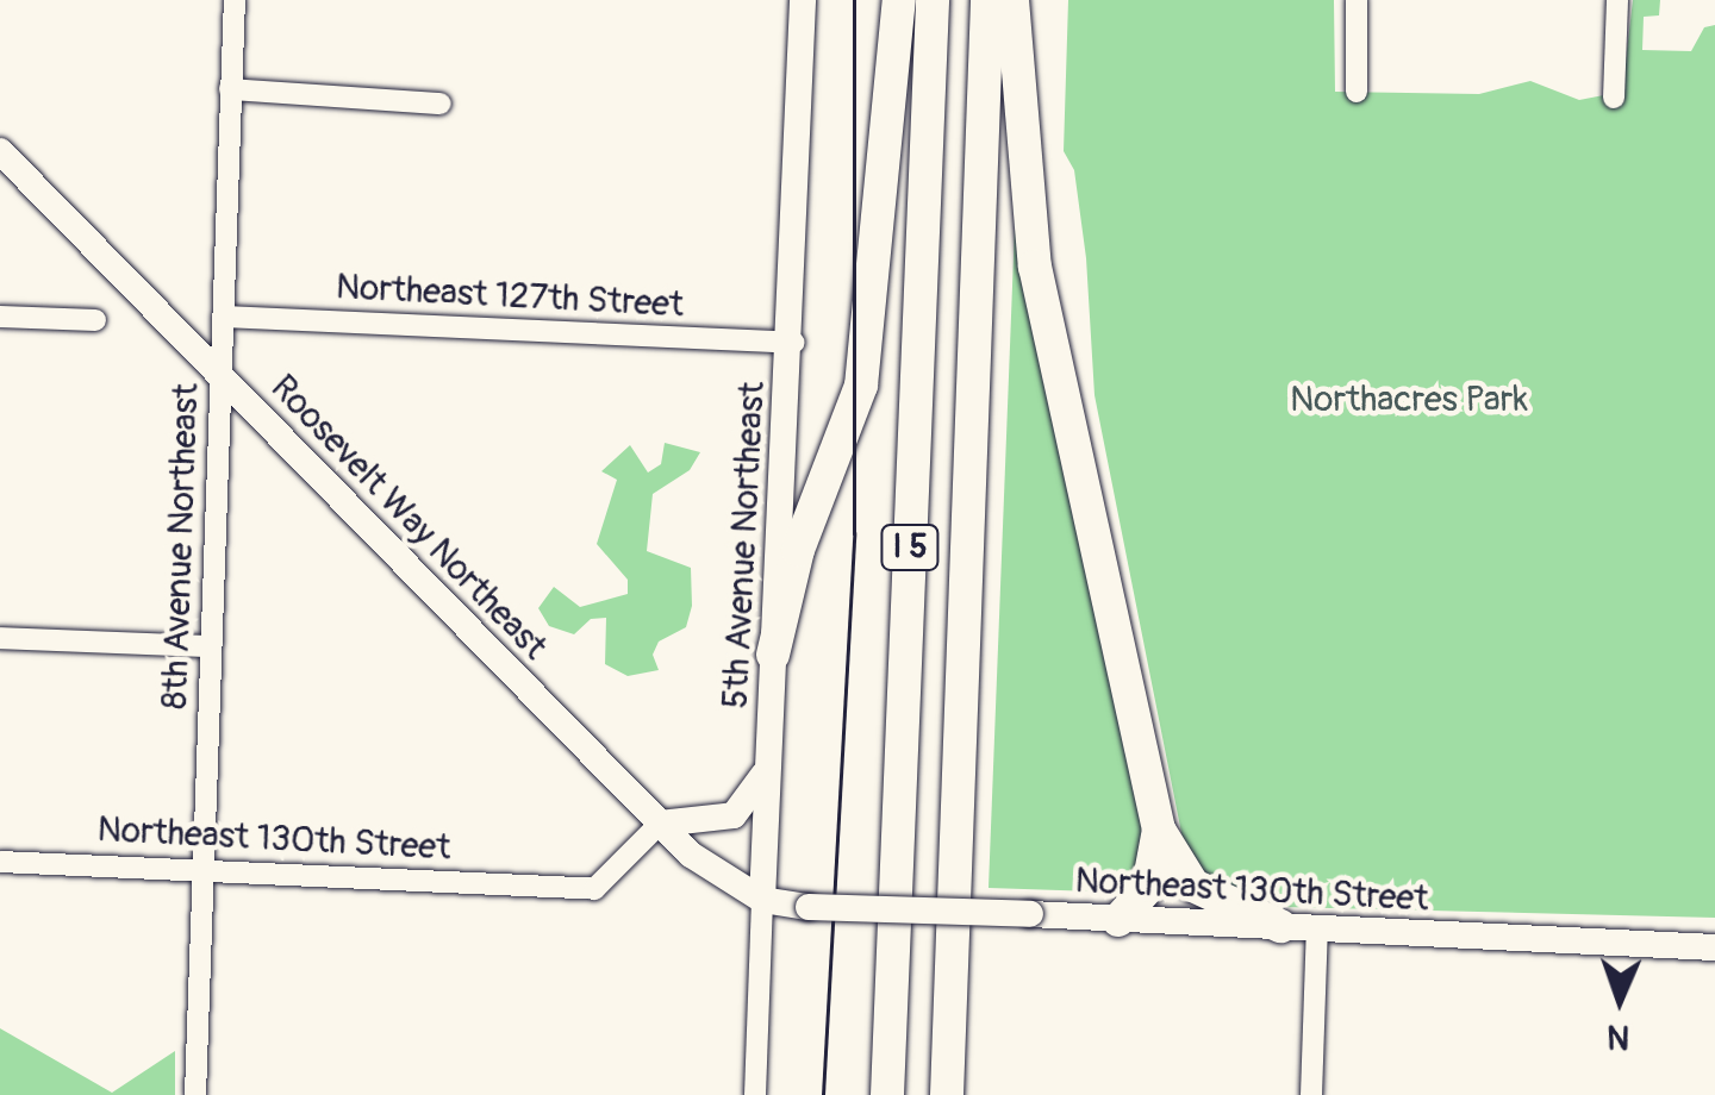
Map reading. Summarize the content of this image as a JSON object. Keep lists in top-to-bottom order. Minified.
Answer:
{"streets":{"highway":["I 5"],"main road":["Roosevelt Way Northeast","5th Avenue Northeast","Northeast 130th Street"],"street":["Northeast 127th Street","8th Avenue Northeast"]},"crossings":[["Northeast 127th Street","5th Avenue Northeast"],["Northeast 127th Street","8th Avenue Northeast"],["Roosevelt Way Northeast","5th Avenue Northeast"],["Roosevelt Way Northeast","8th Avenue Northeast"],["Roosevelt Way Northeast","Northeast 130th Street"],["5th Avenue Northeast","Northeast 130th Street"],["8th Avenue Northeast","Northeast 130th Street"]],"parks":["Northacres Park"],"north":"bottom"}
